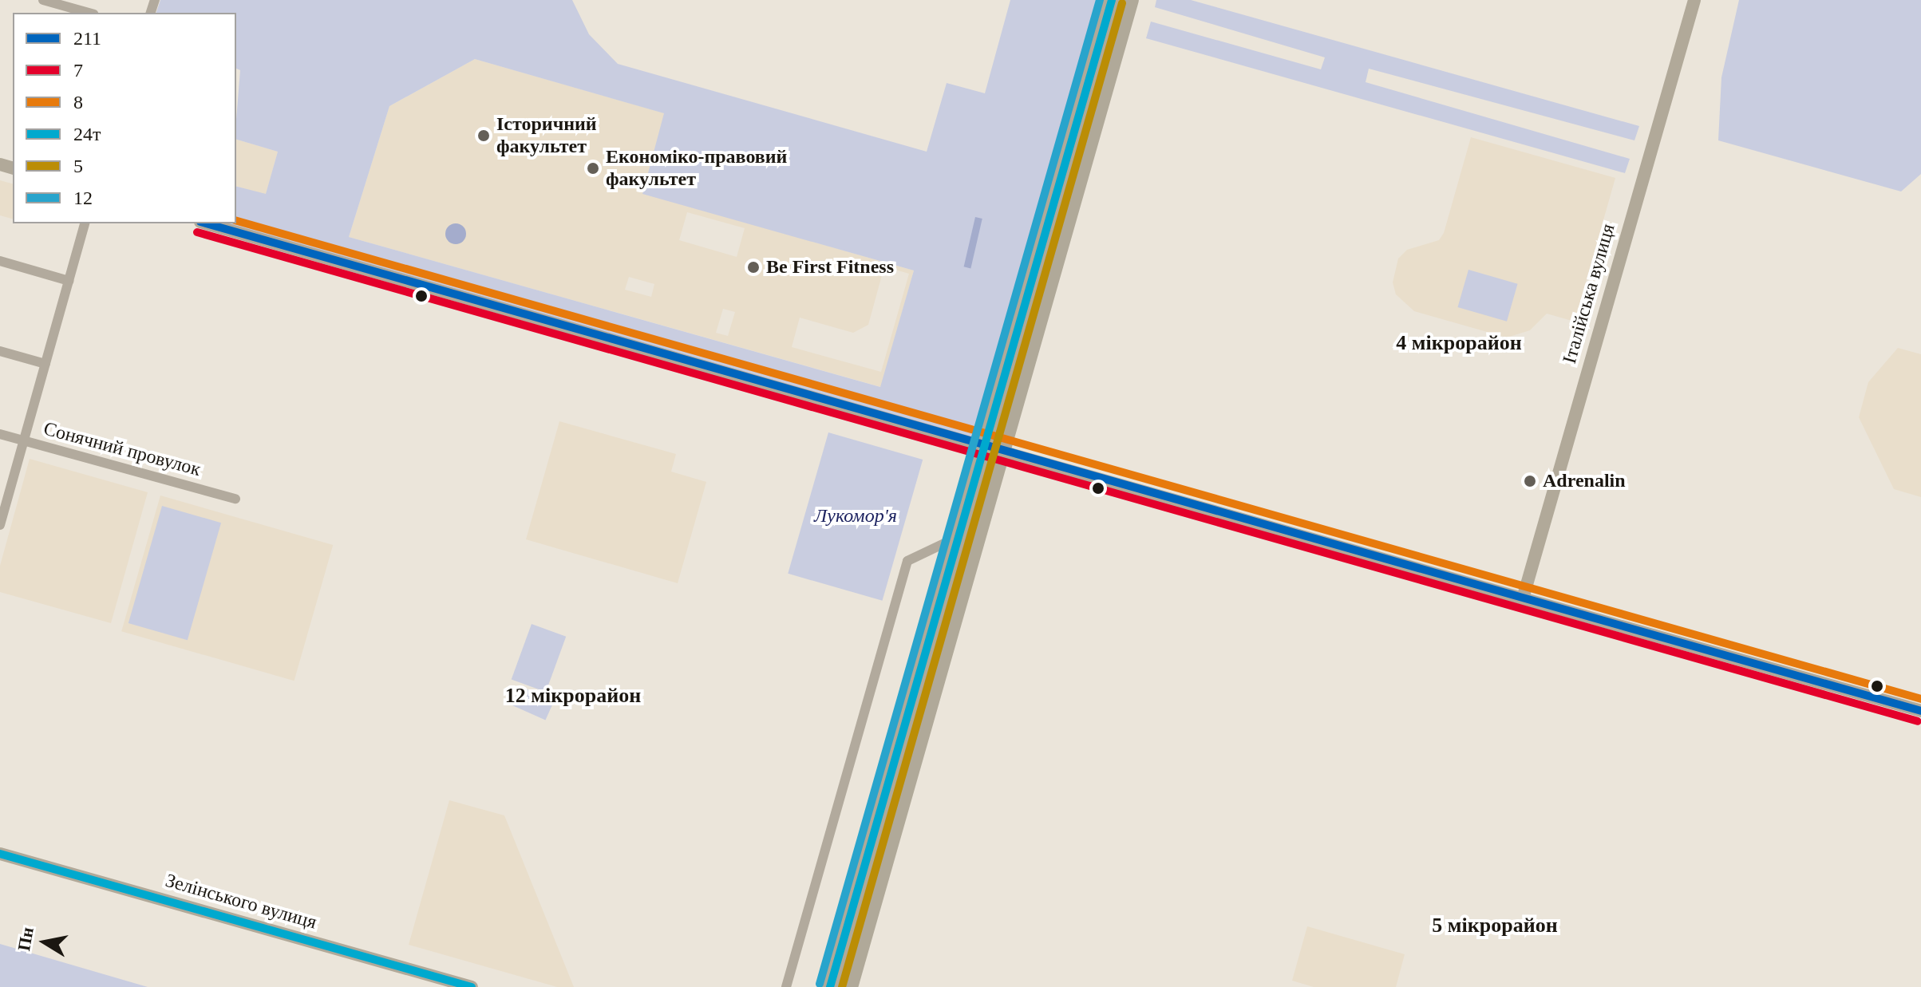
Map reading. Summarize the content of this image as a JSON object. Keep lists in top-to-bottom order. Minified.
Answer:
{"streets":{"main road":["Італійська вулиця","Зелінського вулиця"],"street":["Сонячний провулок"]},"districts":["4 мікрорайон","12 мікрорайон","5 мікрорайон"],"parks":["Лукомор'я"],"places":["Історичний факультет","Економіко-правовий факультет","Be First Fitness","Adrenalin"],"lines":["transit line 24т","transit line 12","transit line 5","transit line 8","transit line 211","transit line 7"],"legend":["211","7","8","24т","5","12"],"north":"left"}
